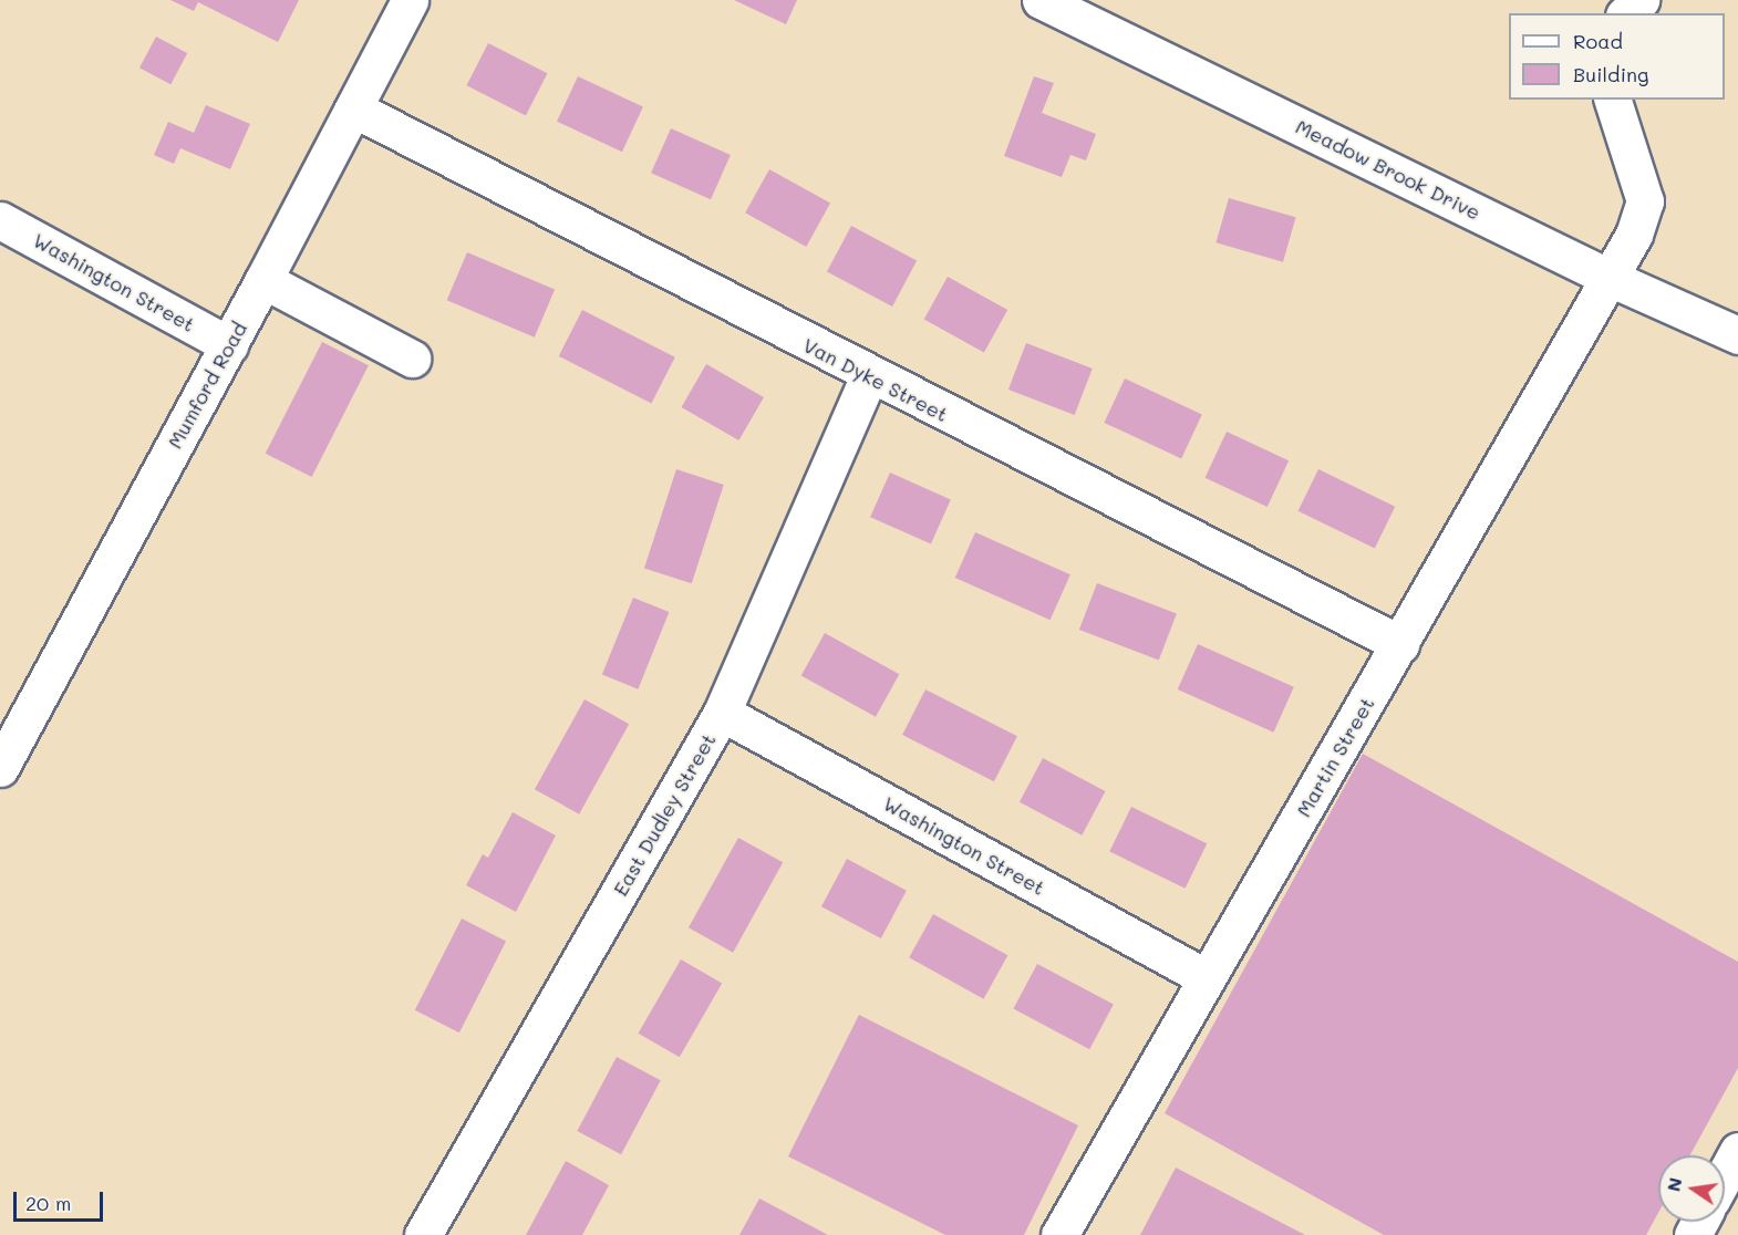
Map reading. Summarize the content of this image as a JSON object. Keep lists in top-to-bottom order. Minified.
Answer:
{"streets":{"street":["Meadow Brook Drive","Washington Street","Van Dyke Street","Mumford Road","Martin Street","East Dudley Street"]},"crossings":[["Meadow Brook Drive","Martin Street"],["Washington Street","Mumford Road"],["Washington Street","Martin Street"],["Washington Street","East Dudley Street"],["Van Dyke Street","Mumford Road"],["Van Dyke Street","Martin Street"],["Van Dyke Street","East Dudley Street"]],"legend":["Road","Building"],"scale_bar":"20 m","north":"left"}
